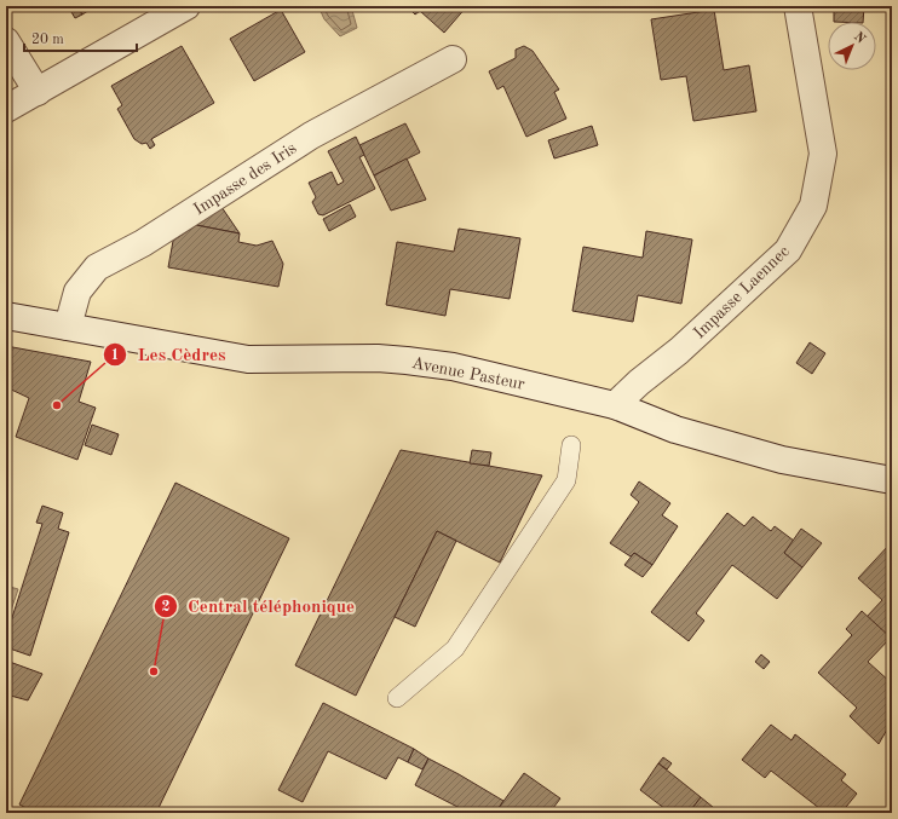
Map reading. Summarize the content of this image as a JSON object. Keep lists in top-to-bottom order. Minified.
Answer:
{"streets":{"street":["Impasse des Iris","Impasse Laennec","Avenue Pasteur"]},"crossings":[["Impasse des Iris","Avenue Pasteur"],["Impasse Laennec","Avenue Pasteur"]],"places":["Les Cèdres","Central téléphonique"],"scale_bar":"20 m","north":"top right"}
